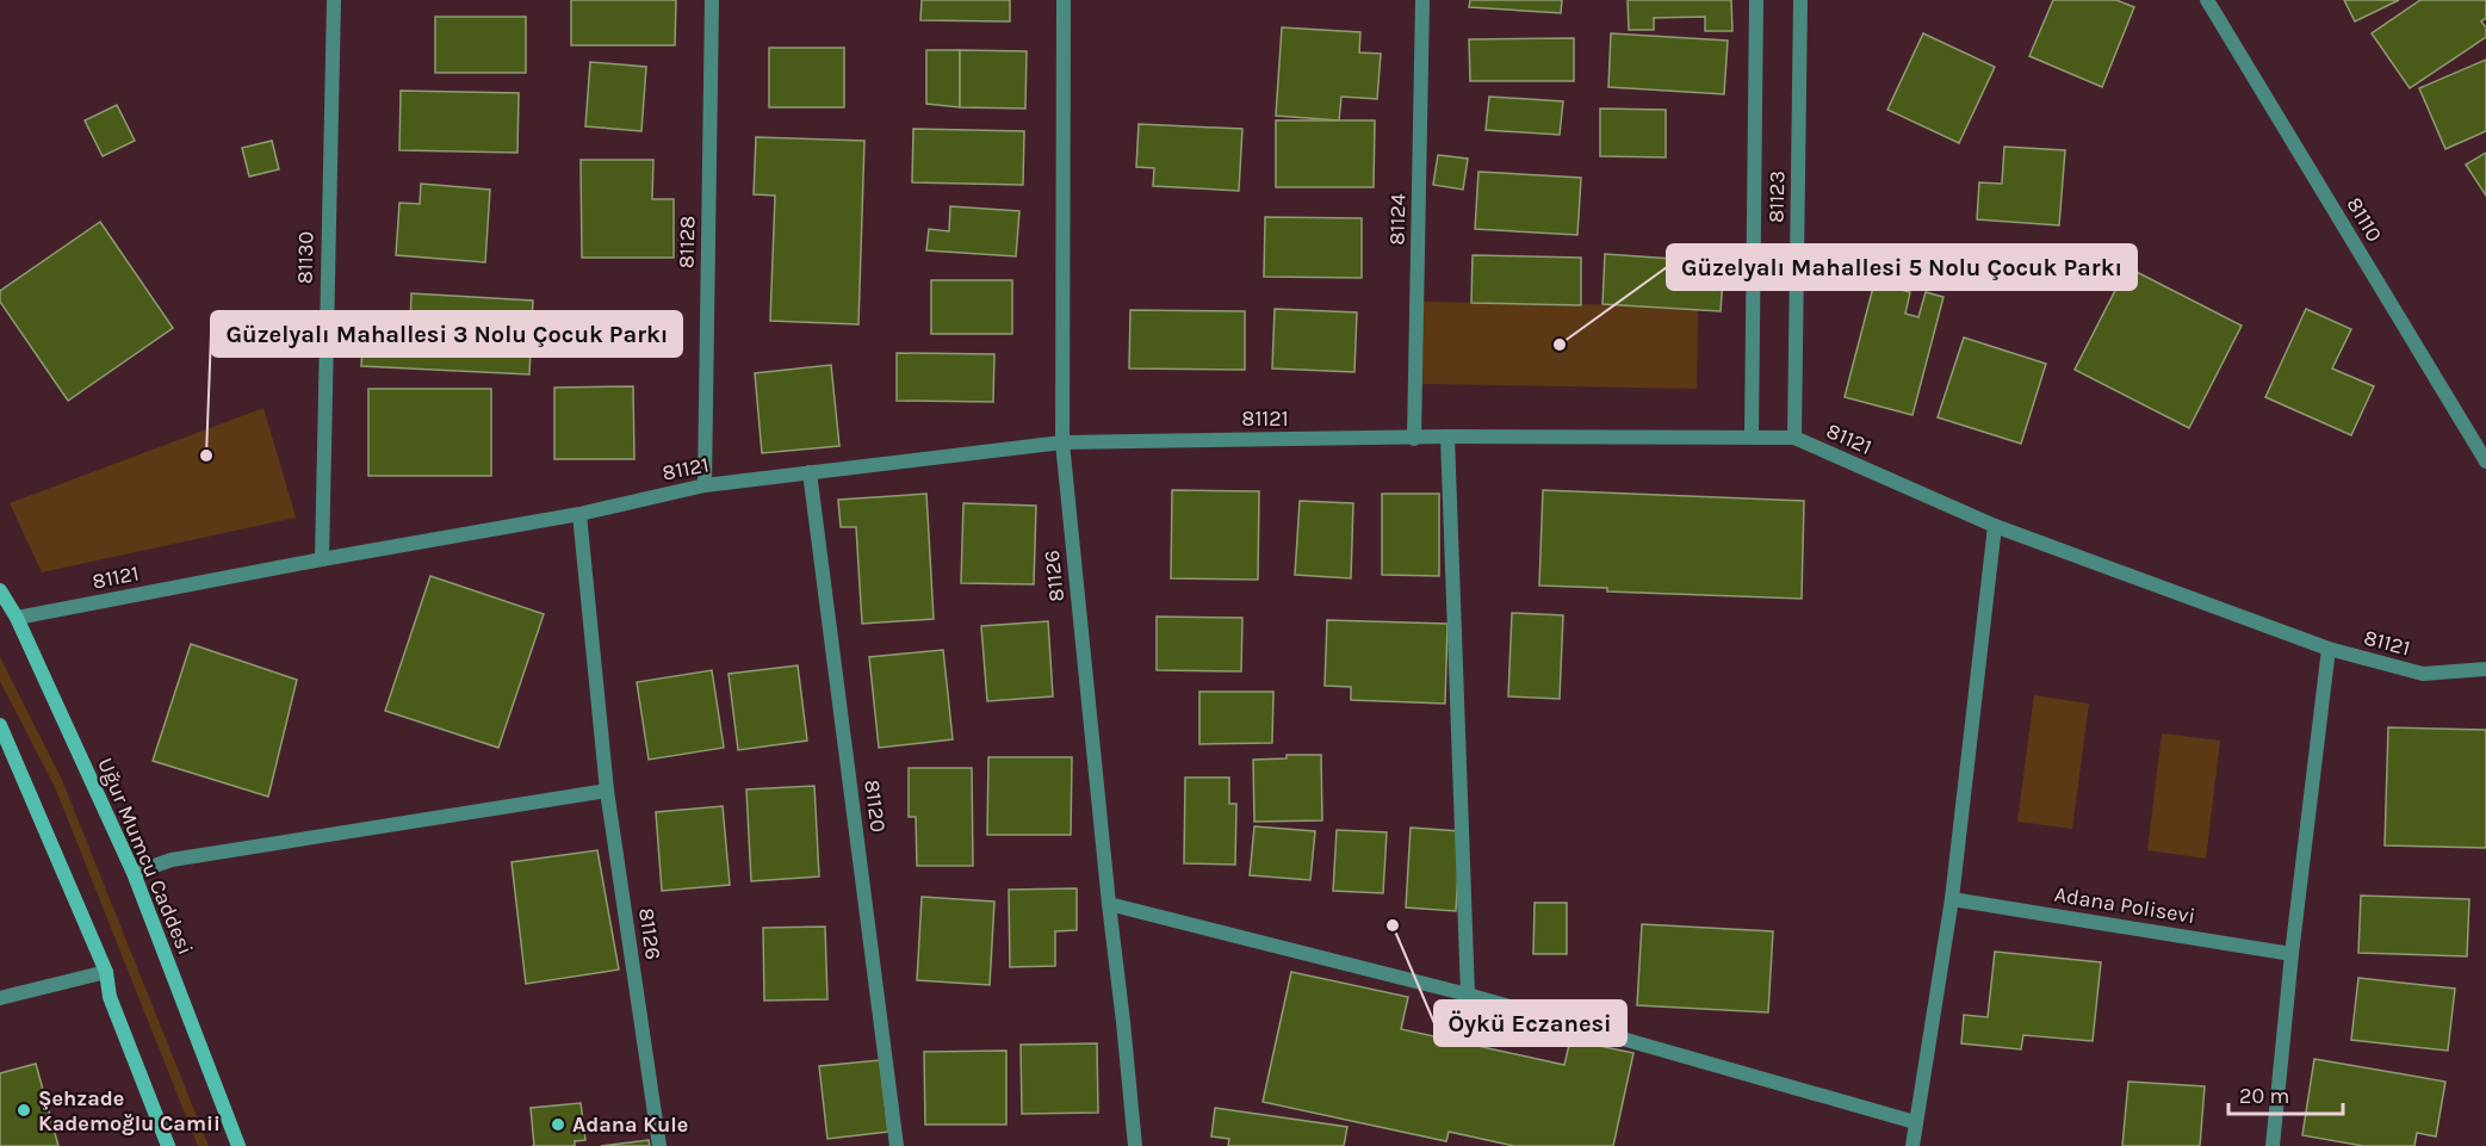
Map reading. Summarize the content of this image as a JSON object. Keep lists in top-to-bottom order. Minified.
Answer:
{"streets":{"street":["81123","81124","81110","81128","81130","81121","81126","81120","Uğur Mumcu Caddesi","Adana Polisevi"]},"crossings":[["81123","81121"],["81124","81121"],["81128","81121"],["81130","81121"],["81121","81126"],["81121","81120"],["81121","Uğur Mumcu Caddesi"]],"places":["Güzelyalı Mahallesi 5 Nolu Çocuk Parkı","Güzelyalı Mahallesi 3 Nolu Çocuk Parkı","Öykü Eczanesi","Şehzade Kademoğlu Camii","Adana Kule"],"scale_bar":"20 m"}
